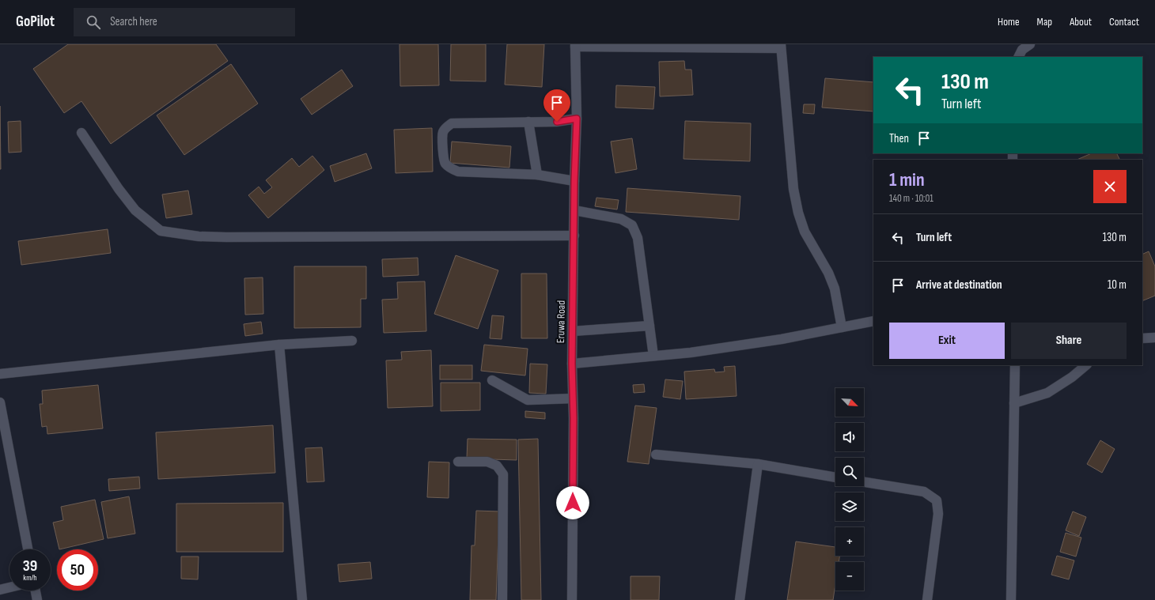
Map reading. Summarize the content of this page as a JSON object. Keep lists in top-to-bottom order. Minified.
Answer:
{"streets":{"street":["Eruwa Road"]},"north":"bottom right","page":{"header":"GoPilot","search":"Search here","nav":["Home","Map","About","Contact"],"turn":["130 m","Turn left"],"then":"Then","heading":["1 min","140 m · 10:01"],"list":[{"name":"Turn left","value":"130 m"},{"name":"Arrive at destination","value":"10 m"}],"buttons":["Exit","Share"],"map_buttons":["+","−"],"speed":"39 km/h","limit":"50"}}
